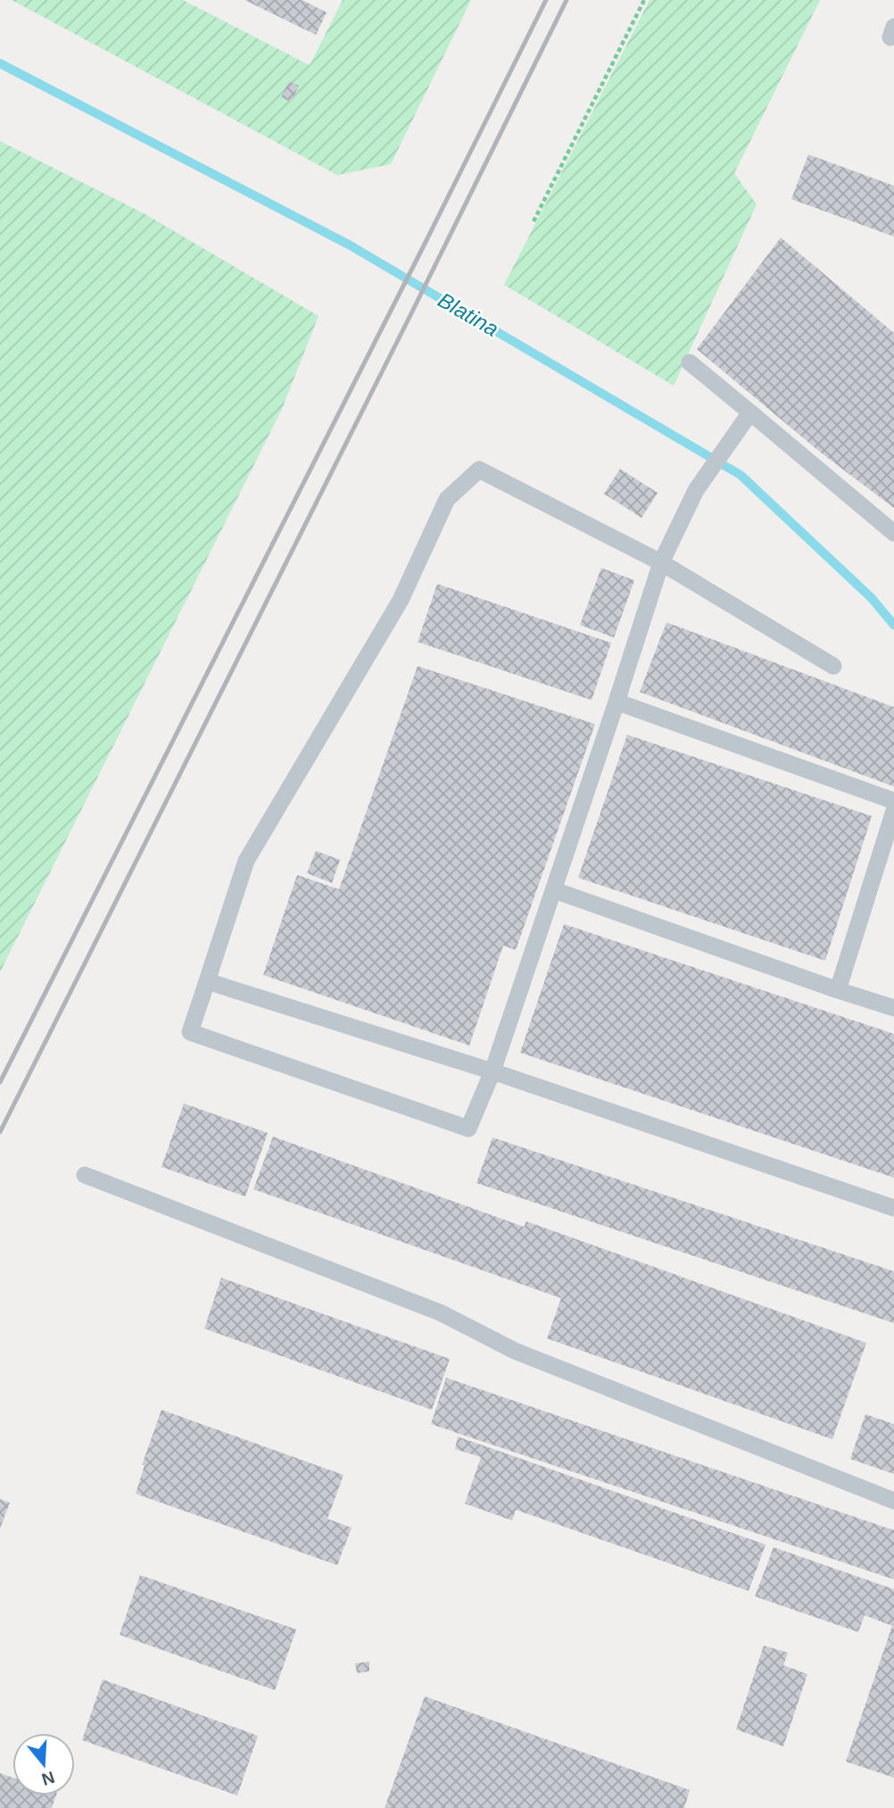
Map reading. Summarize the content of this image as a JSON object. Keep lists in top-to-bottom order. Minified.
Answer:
{"water":["Blatina"],"north":"bottom"}
